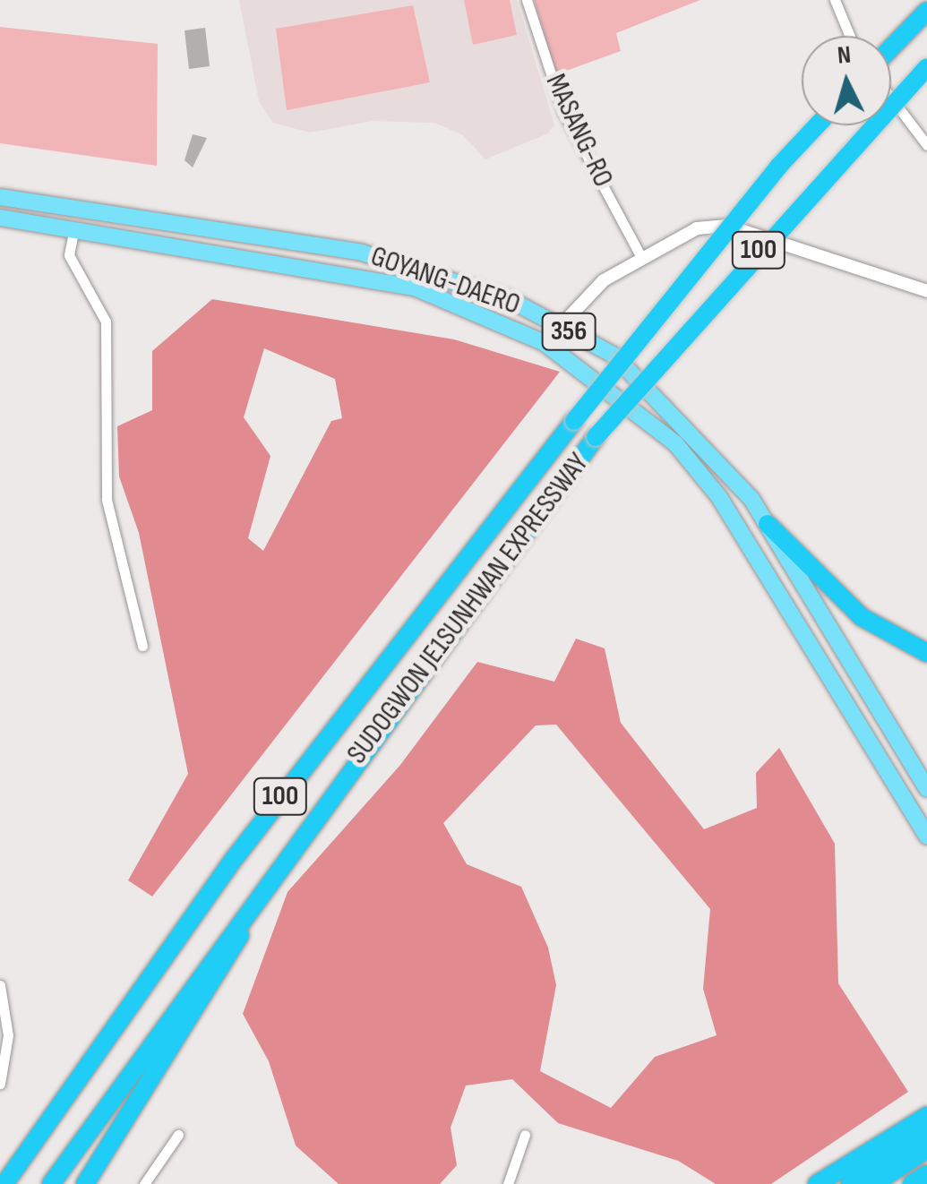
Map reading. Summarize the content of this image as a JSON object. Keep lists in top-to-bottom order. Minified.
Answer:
{"streets":{"highway":["100","SUDOGWON JE1SUNHWAN EXPRESSWAY"],"main road":["GOYANG-DAERO","356"],"street":["MASANG-RO"]},"north":"top"}
